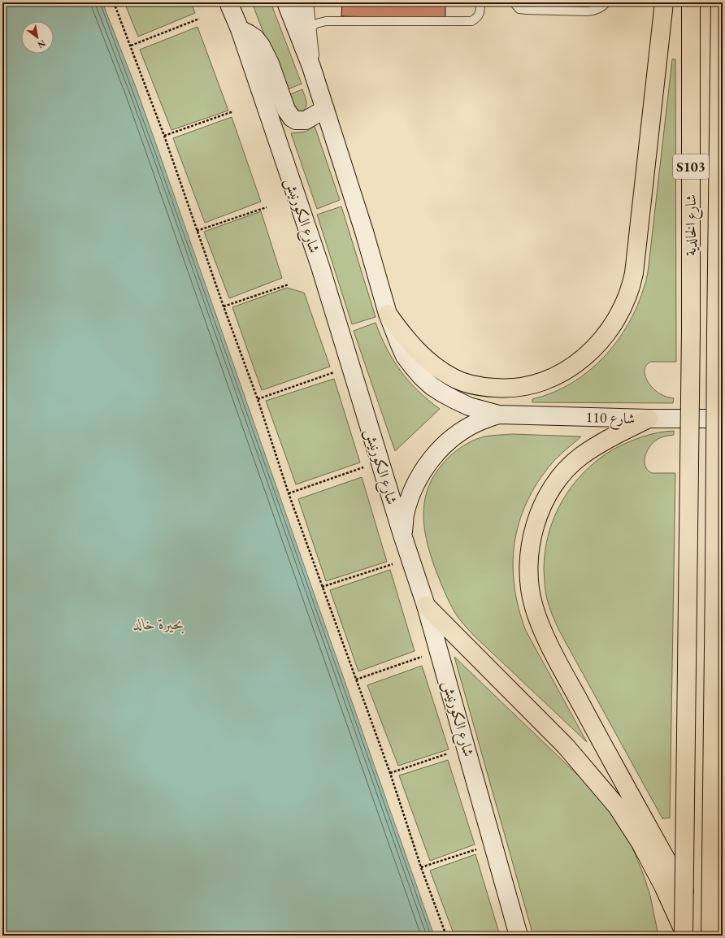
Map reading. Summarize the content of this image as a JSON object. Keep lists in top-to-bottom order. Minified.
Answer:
{"streets":{"main road":["S103","شارع الكورنيش","شارع الخالدية","شارع 110"]},"water":["بحيرة خالد"],"north":"bottom right"}
